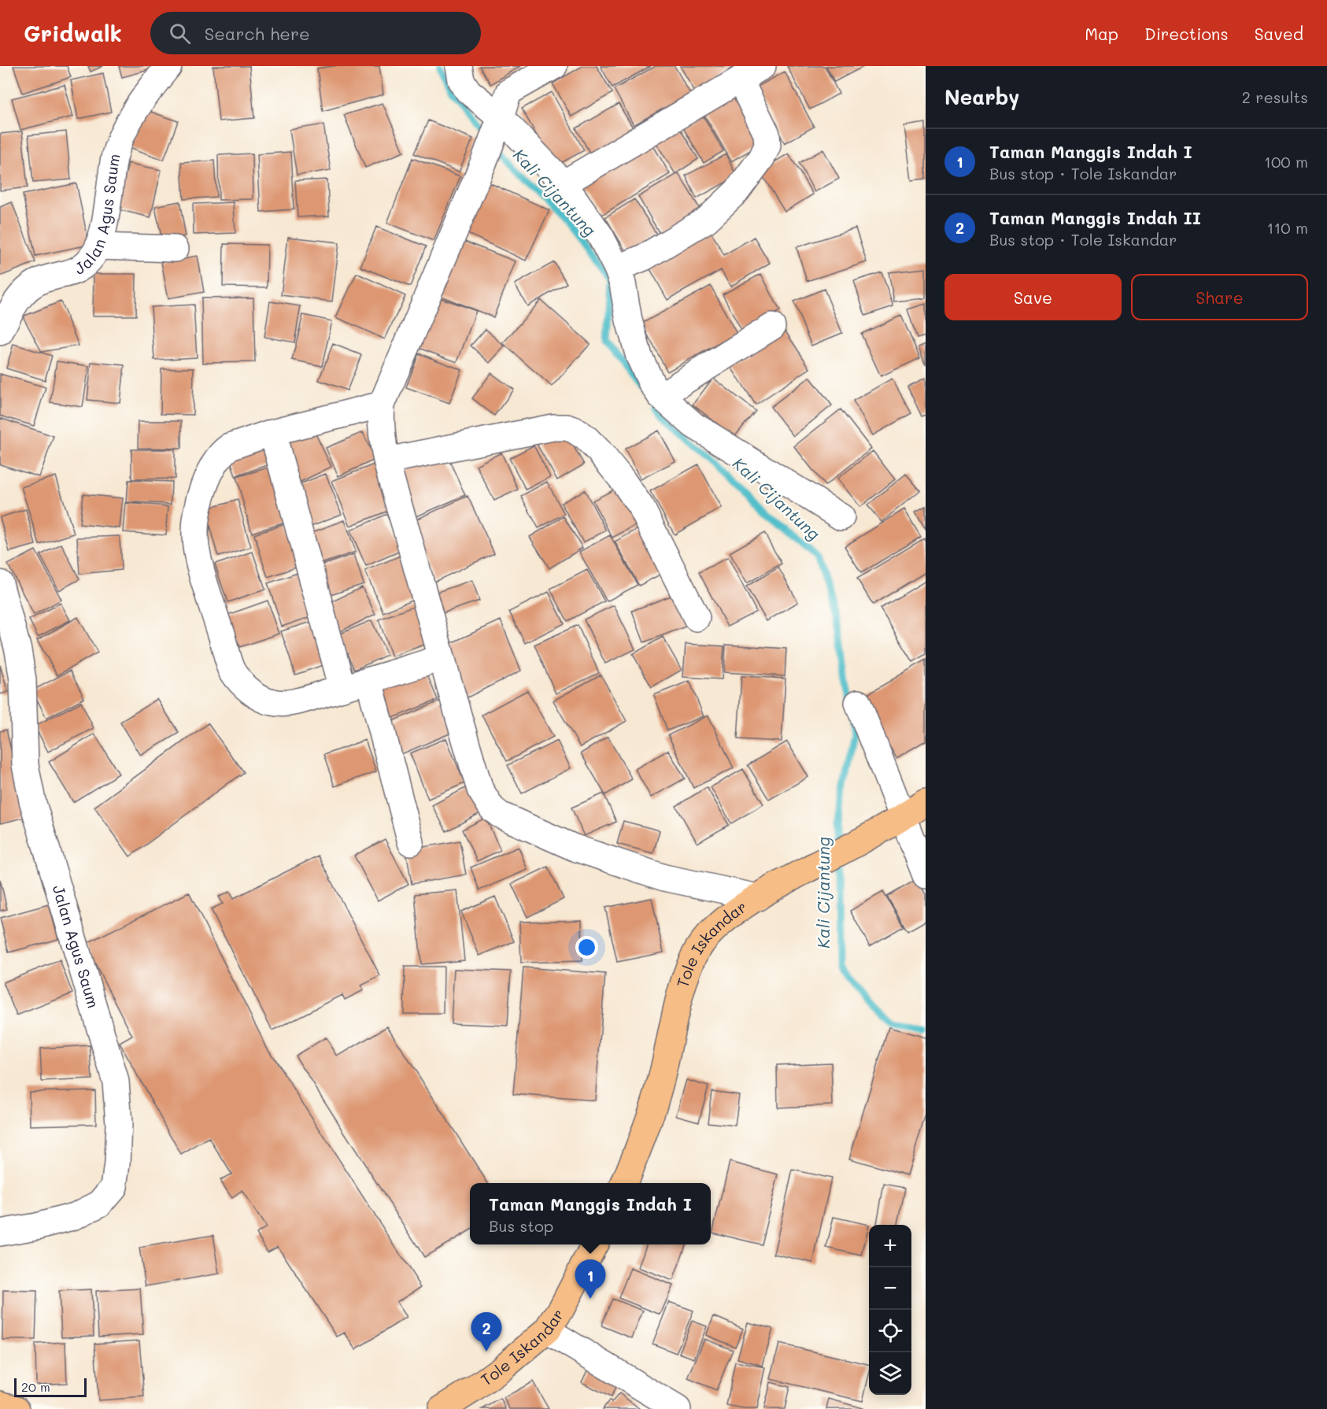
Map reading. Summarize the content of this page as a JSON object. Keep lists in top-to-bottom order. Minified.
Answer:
{"streets":{"main road":["Tole Iskandar"],"street":["Jalan Agus Saum"]},"water":["Kali Cijantung"],"scale_bar":"20 m","page":{"header":"Gridwalk","search":"Search here","nav":["Map","Directions","Saved"],"heading":["Nearby","2 results"],"list":[{"mark":"1","name":"Taman Manggis Indah I","note":"Bus stop · Tole Iskandar","value":"100 m"},{"mark":"2","name":"Taman Manggis Indah II","note":"Bus stop · Tole Iskandar","value":"110 m"}],"buttons":["Save","Share"],"popup":["Taman Manggis Indah I","Bus stop"],"map_buttons":["+","−"],"pins":["1","2"],"scale":"20 m"}}
